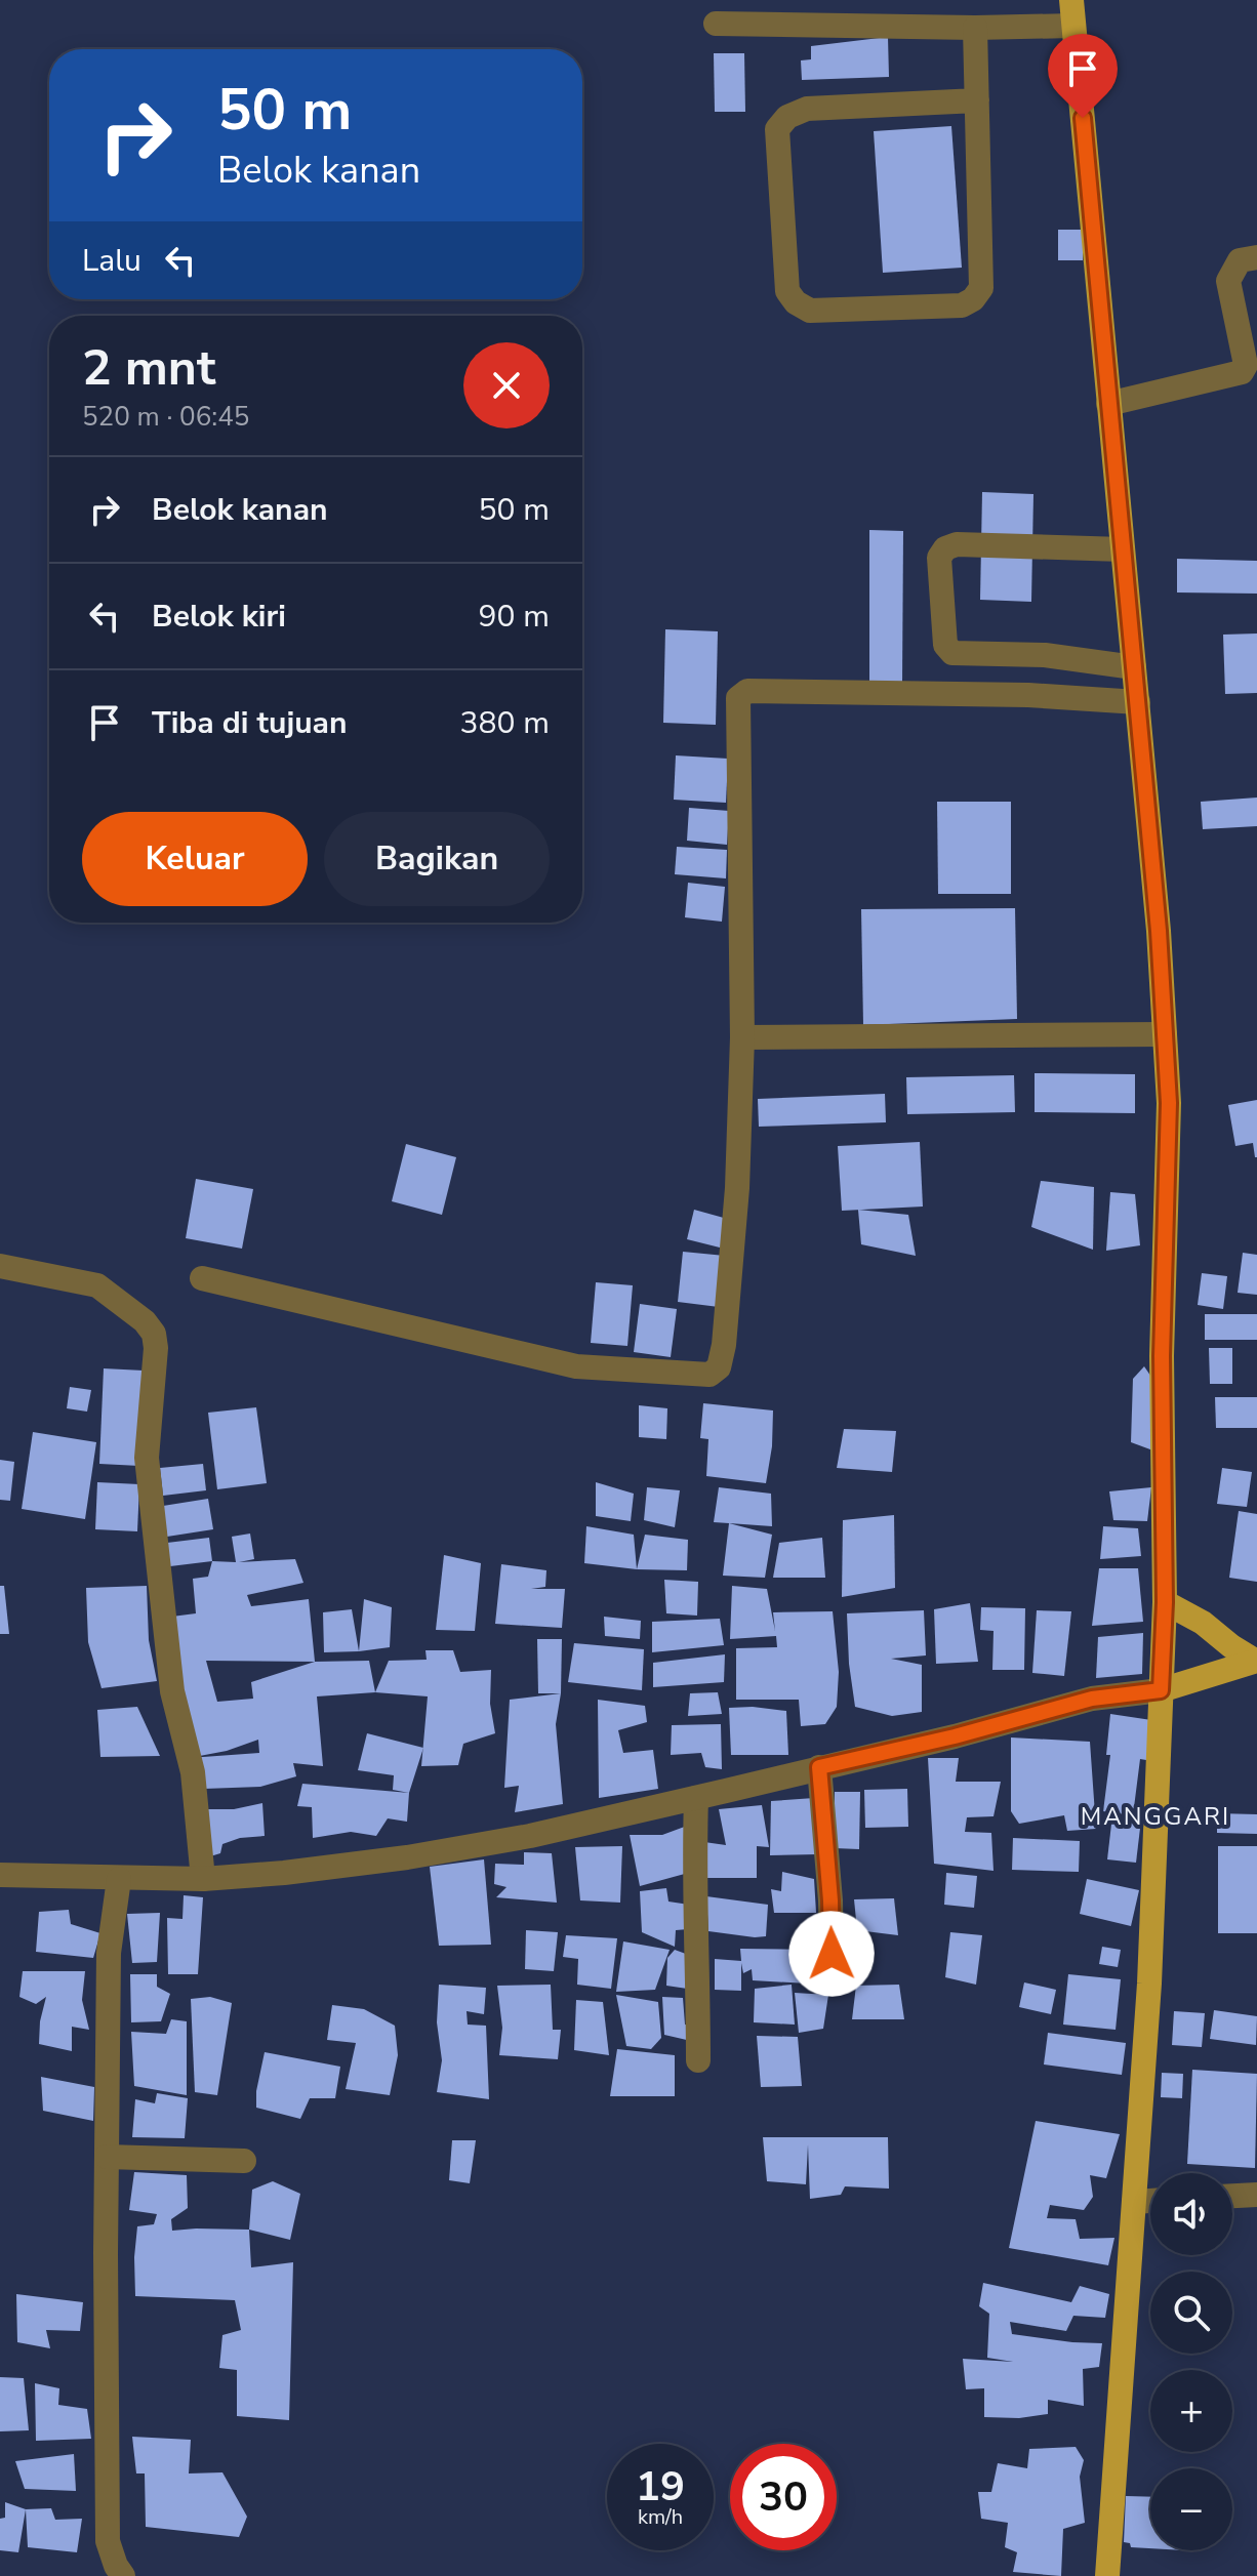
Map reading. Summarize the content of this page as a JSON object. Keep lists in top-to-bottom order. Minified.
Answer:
{"districts":["MANGGARI"],"page":{"turn":["50 m","Belok kanan"],"then":"Lalu","heading":["2 mnt","520 m · 06:45"],"list":[{"name":"Belok kanan","value":"50 m"},{"name":"Belok kiri","value":"90 m"},{"name":"Tiba di tujuan","value":"380 m"}],"buttons":["Keluar","Bagikan"],"map_buttons":["+","−"],"speed":"19 km/h","limit":"30"}}
